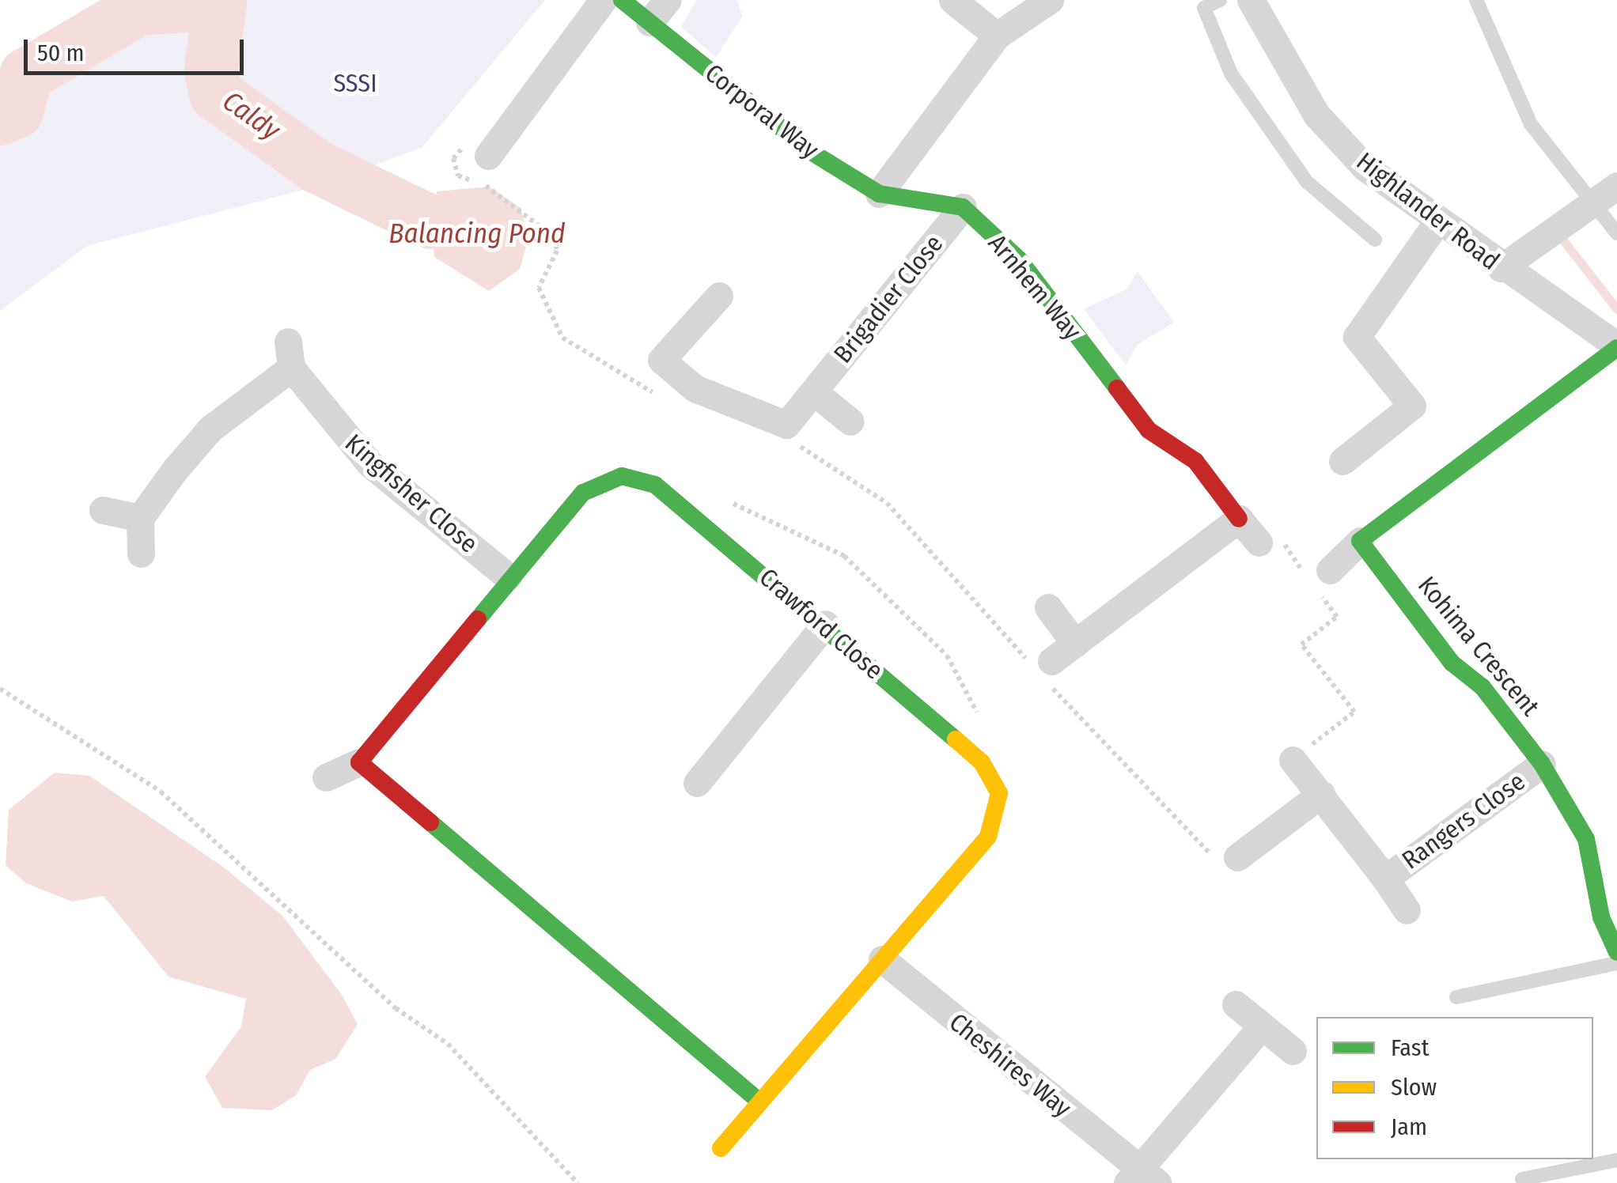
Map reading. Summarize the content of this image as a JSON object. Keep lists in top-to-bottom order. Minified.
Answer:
{"streets":{"street":["Corporal Way","Highlander Road","Arnhem Way","Brigadier Close","Kingfisher Close","Crawford Close","Kohima Crescent","Rangers Close","Cheshires Way"]},"crossings":[["Arnhem Way","Brigadier Close"],["Kingfisher Close","Crawford Close"],["Crawford Close","Cheshires Way"],["Kohima Crescent","Rangers Close"]],"water":["Caldy","Balancing Pond"],"parks":["SSSI"],"legend":["Fast","Slow","Jam"],"scale_bar":"50 m"}
